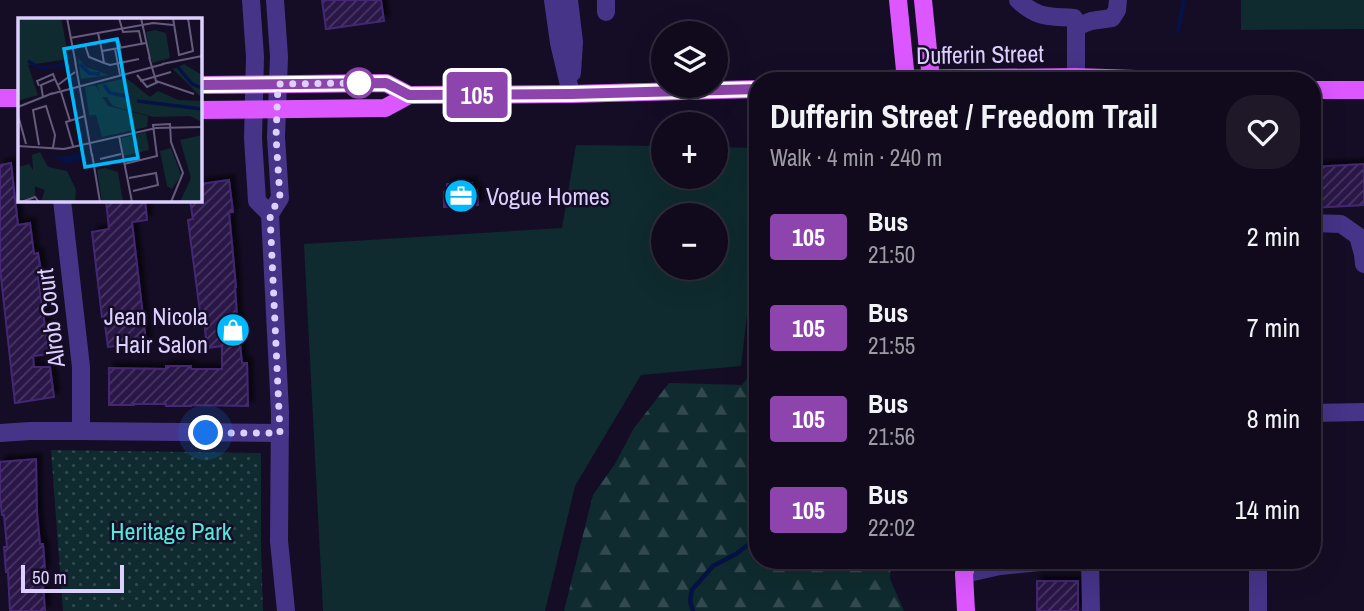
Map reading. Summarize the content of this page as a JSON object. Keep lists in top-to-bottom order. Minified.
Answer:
{"streets":{"street":["Alrob Court"]},"parks":["Heritage Park"],"places":{"office":["Vogue Homes"],"shop":["Jean Nicola Hair Salon"]},"lines":["bus line 105"],"scale_bar":"50 m","page":{"on_map":"105","map_buttons":["+","−"],"heading":["Dufferin Street / Freedom Trail","Walk · 4 min · 240 m"],"list":[{"mark":"105","name":"Bus","note":"21:50","value":"2 min"},{"mark":"105","name":"Bus","note":"21:55","value":"7 min"},{"mark":"105","name":"Bus","note":"21:56","value":"8 min"},{"mark":"105","name":"Bus","note":"22:02","value":"14 min"}],"scale":"50 m"}}
